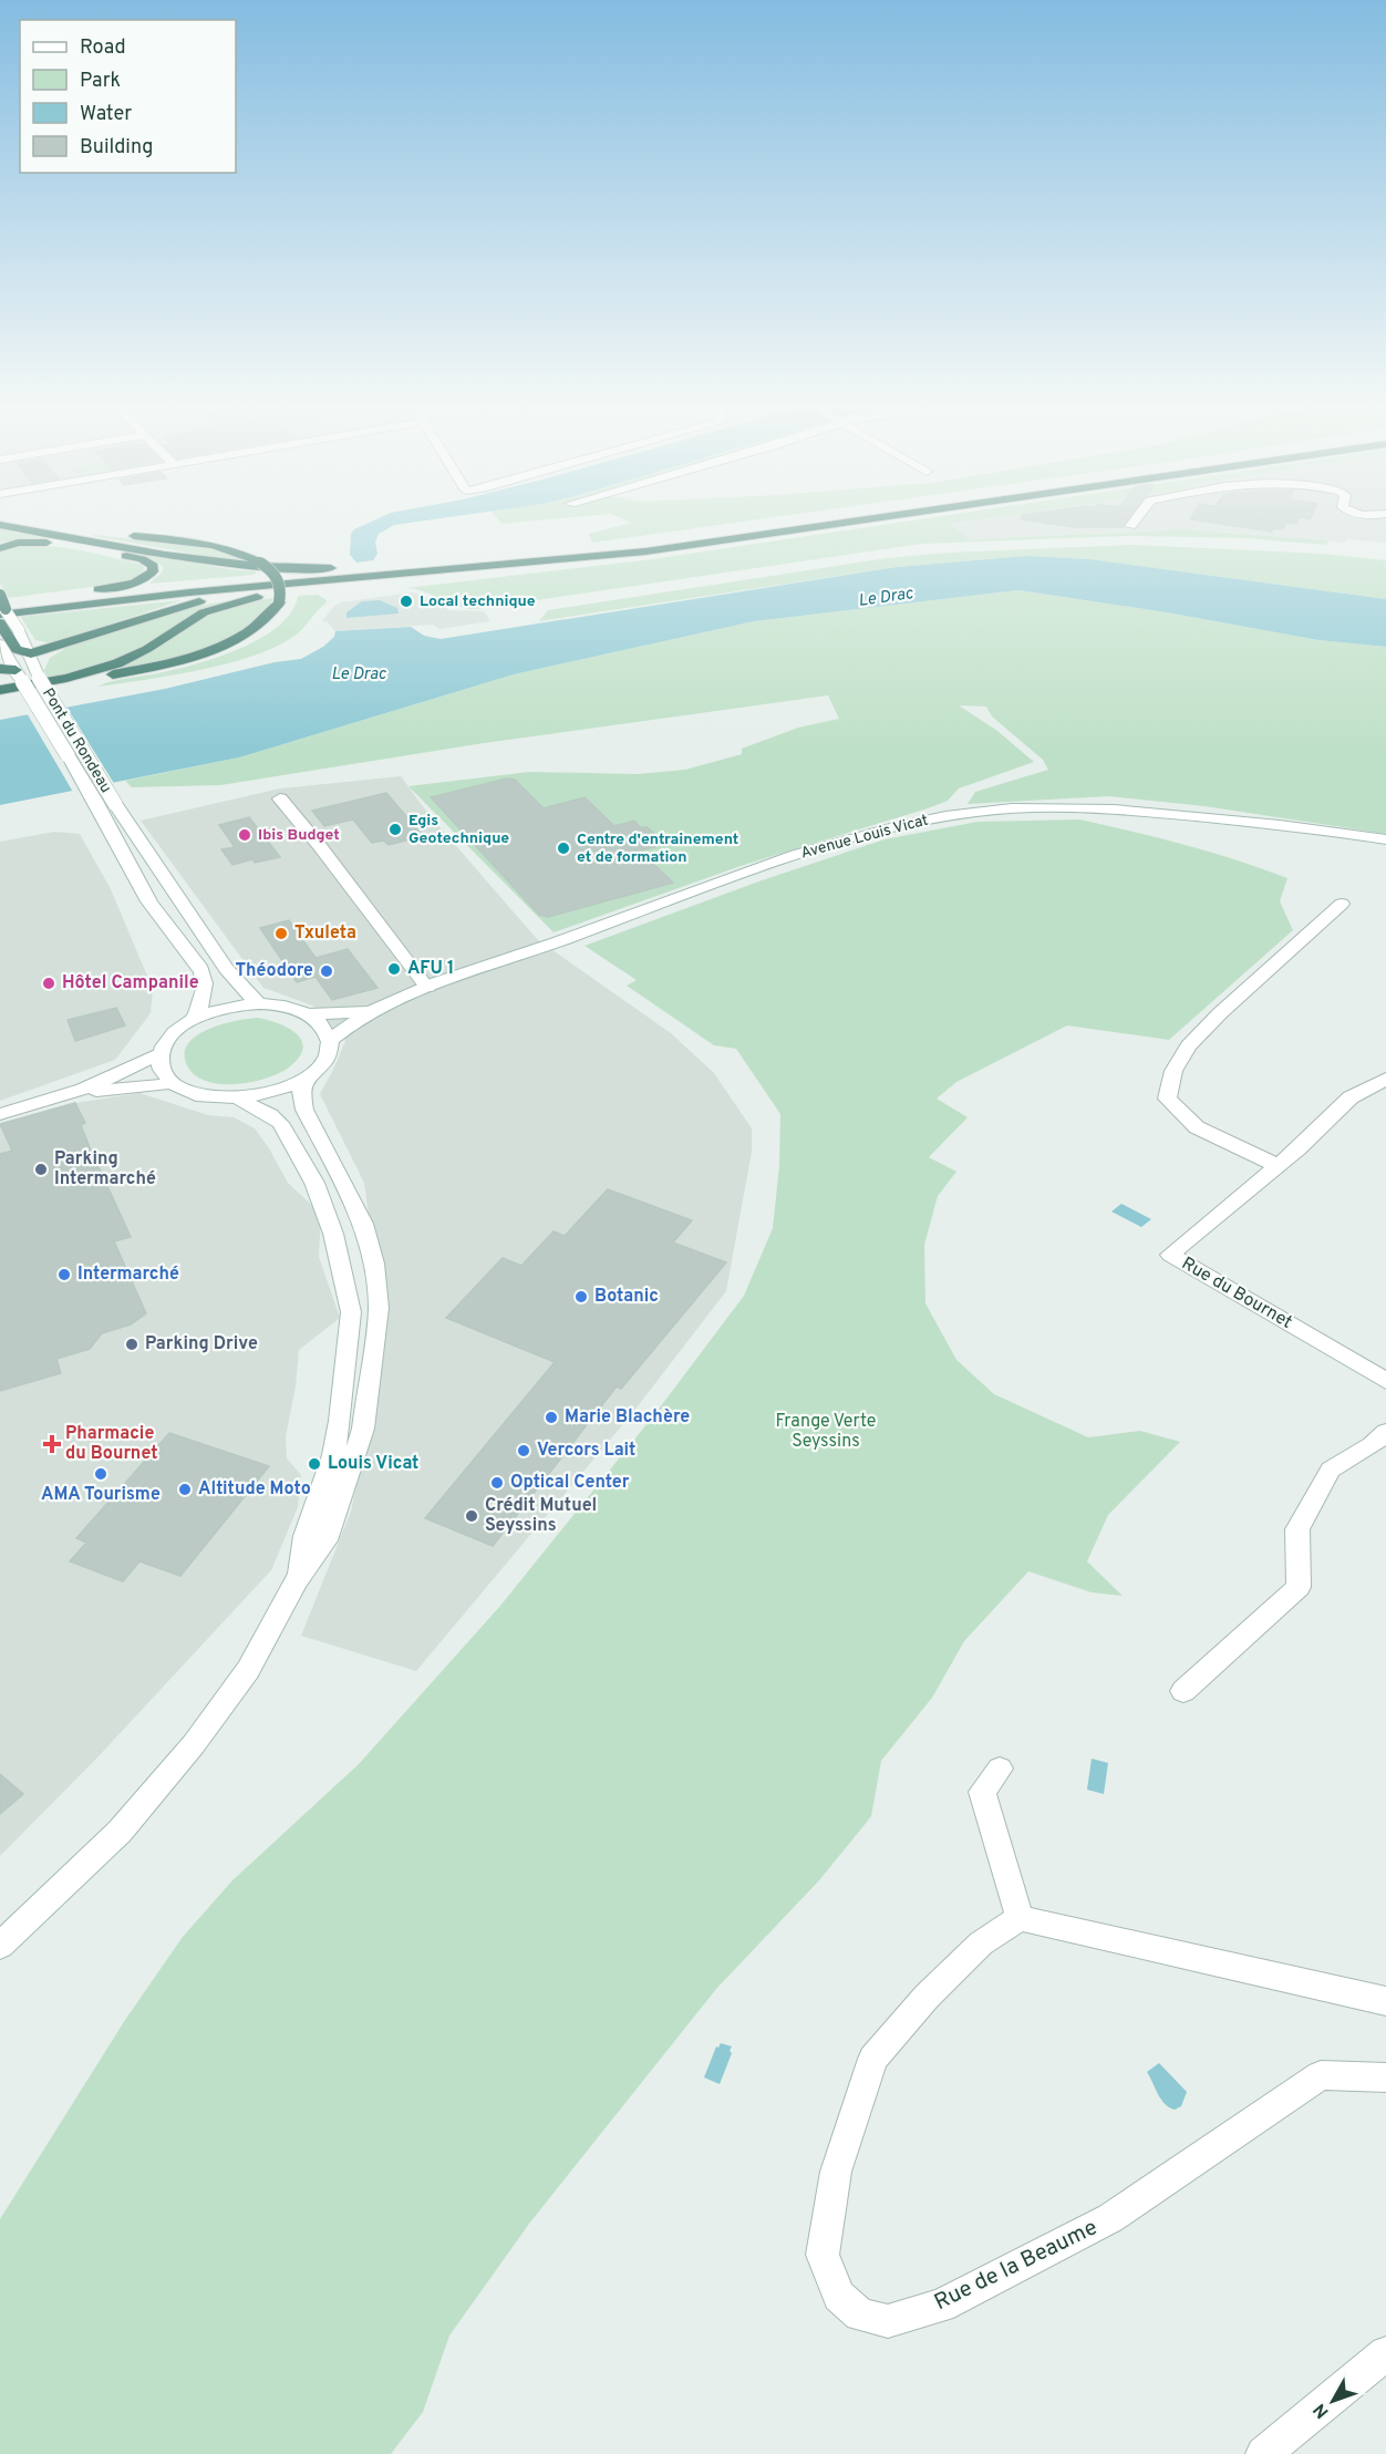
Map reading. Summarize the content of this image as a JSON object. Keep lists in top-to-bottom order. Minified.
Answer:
{"streets":{"street":["Pont du Rondeau","Avenue Louis Vicat","Rue du Bournet","Rue de la Beaume"]},"water":["Le Drac"],"parks":["Frange Verte Seyssins"],"places":{"other":["Local technique","Egis Geotechnique","Ibis Budget","Centre d'entrainement et de formation","Txuleta","AFU 1","Théodore","Hôtel Campanile","Parking Intermarché","Intermarché","Botanic","Parking Drive","Marie Blachère","Vercors Lait","Louis Vicat","AMA Tourisme","Optical Center","Altitude Moto","Crédit Mutuel Seyssins"],"health":["Pharmacie du Bournet"]},"legend":["Road","Park","Water","Building"],"north":"bottom left"}
